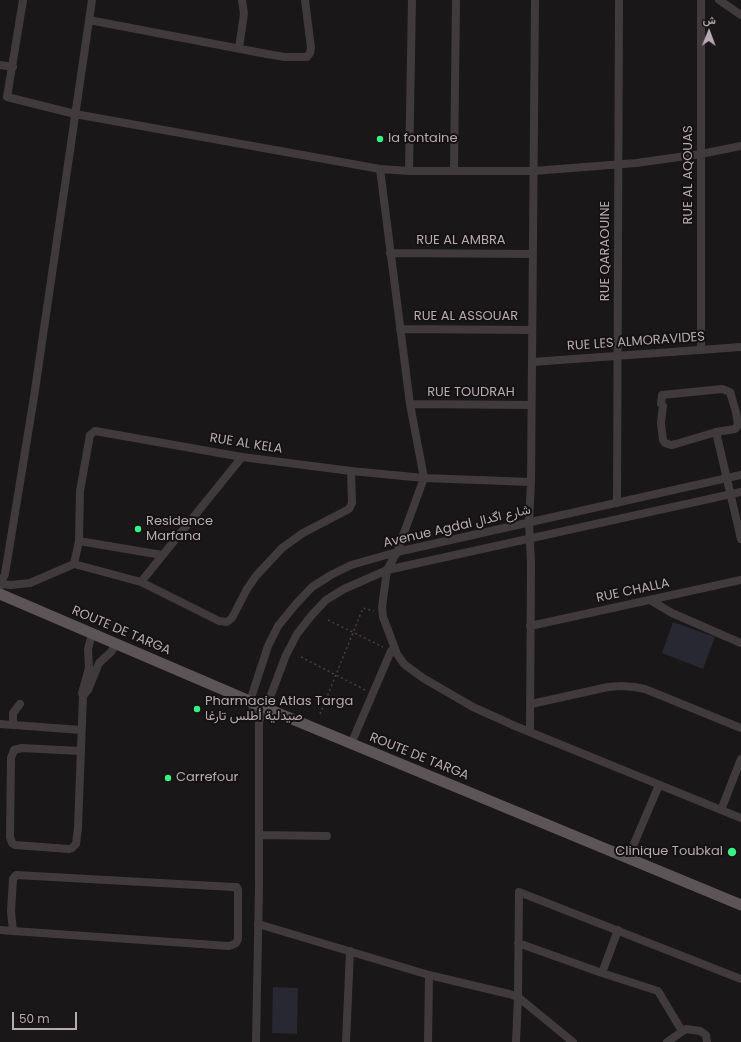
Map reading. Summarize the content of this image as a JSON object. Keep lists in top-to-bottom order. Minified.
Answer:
{"streets":{"main road":["ROUTE DE TARGA"],"street":["RUE AL AQOUAS","RUE AL AMBRA","RUE QARAOUINE","RUE AL ASSOUAR","RUE LES ALMORAVIDES","RUE TOUDRAH","RUE AL KELA","Avenue Agdal شارع اگدال","RUE CHALLA"]},"crossings":[["RUE AL AQOUAS","RUE LES ALMORAVIDES"],["RUE QARAOUINE","RUE LES ALMORAVIDES"],["RUE QARAOUINE","Avenue Agdal شارع اگدال"],["Avenue Agdal شارع اگدال","ROUTE DE TARGA"]],"places":["la fontaine","Residence Marfana","Pharmacie Atlas Targa صيدلية أطلس تارغا","Carrefour","Clinique Toubkal"],"scale_bar":"50 m","north":"top"}
